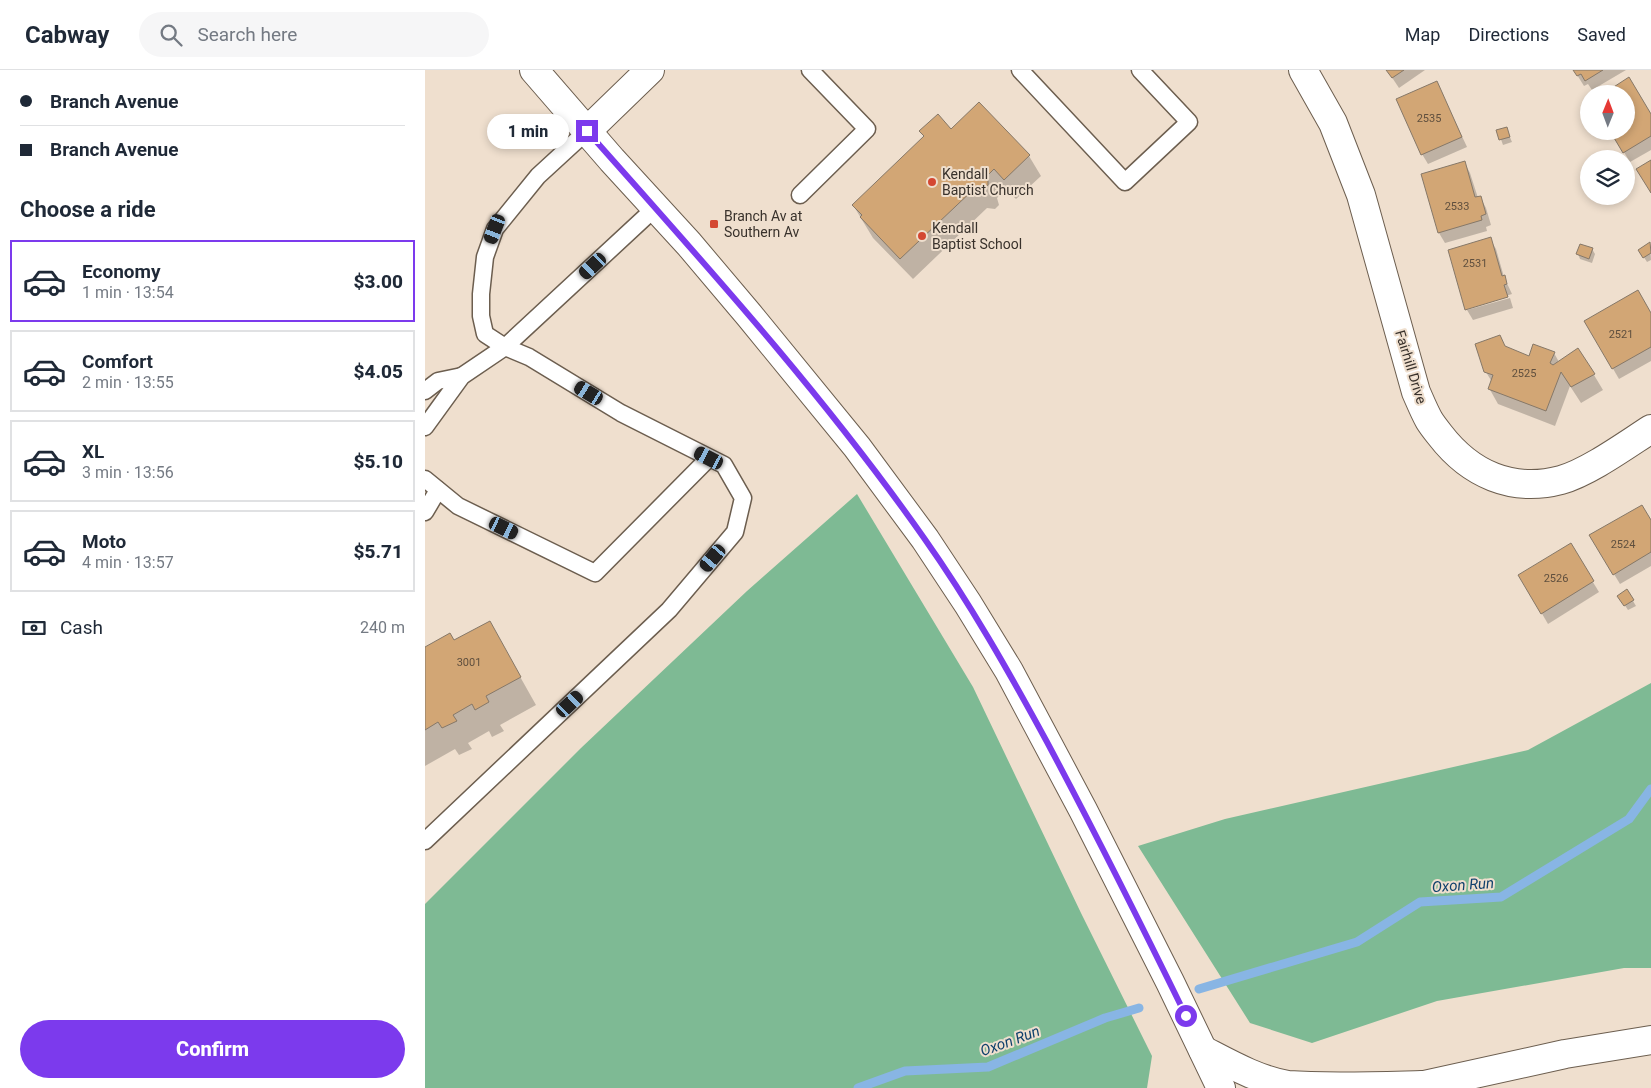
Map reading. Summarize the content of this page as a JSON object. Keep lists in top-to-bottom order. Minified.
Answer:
{"streets":{"main road":["Fairhill Drive"]},"water":["Oxon Run"],"places":{"other":["Kendall Baptist Church","Kendall Baptist School"],"transit":["Branch Av at Southern Av"]},"house_numbers":["2535","2533","2531","2521","2525","2524","2526","3001"],"north":"top","page":{"header":"Cabway","search":"Search here","nav":["Map","Directions","Saved"],"banner":["Branch Avenue","Branch Avenue"],"bubble":"1 min","heading":"Choose a ride","list":[{"name":"Economy","note":"1 min · 13:54","value":"$3.00"},{"name":"Comfort","note":"2 min · 13:55","value":"$4.05"},{"name":"XL","note":"3 min · 13:56","value":"$5.10"},{"name":"Moto","note":"4 min · 13:57","value":"$5.71"}],"pay":["Cash","240 m"],"buttons":"Confirm"}}
